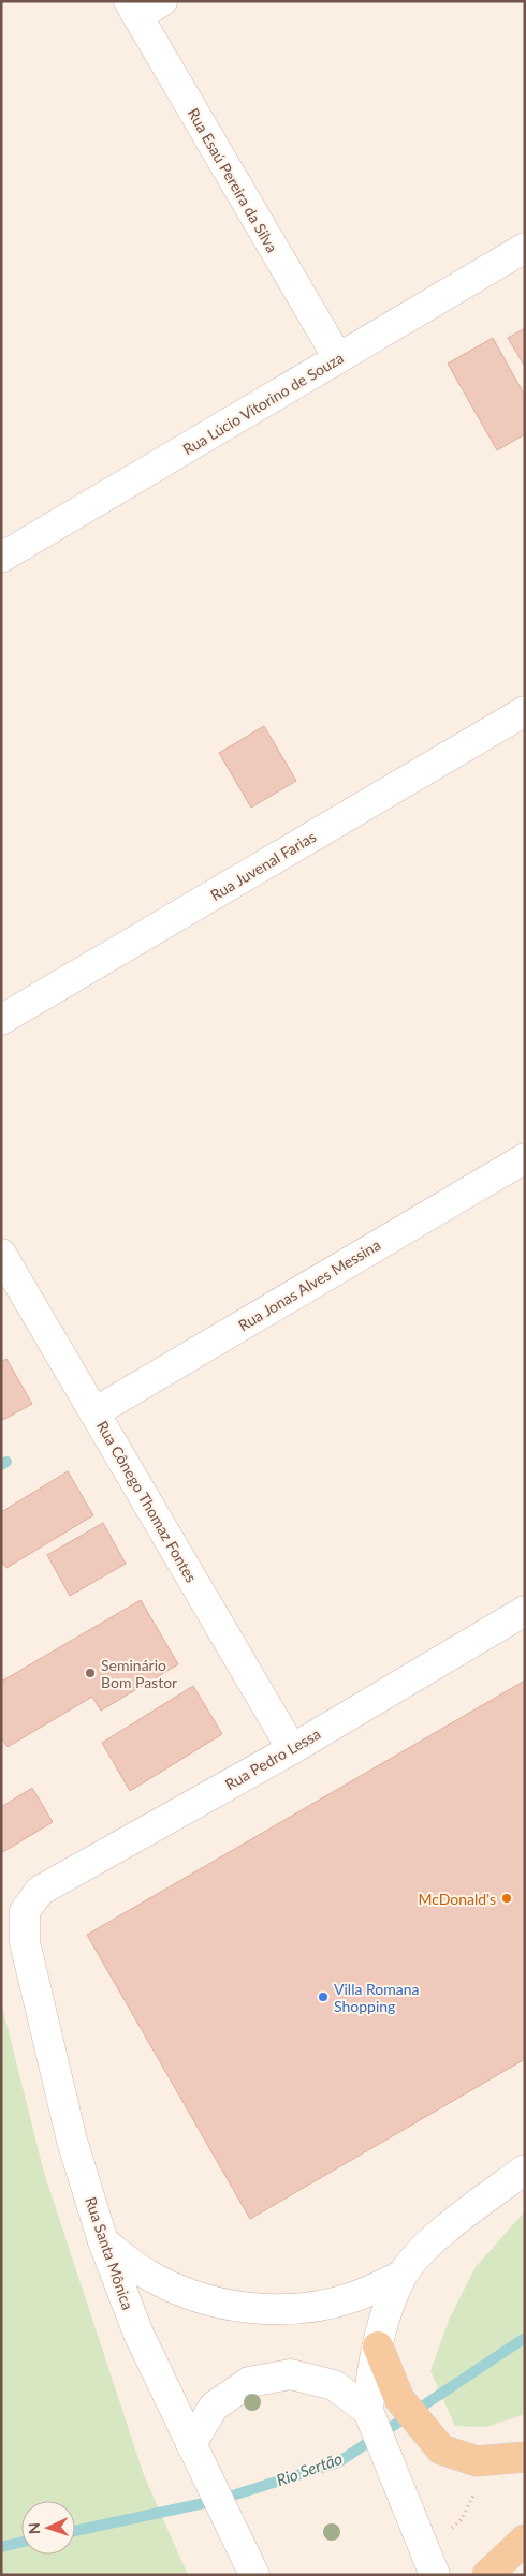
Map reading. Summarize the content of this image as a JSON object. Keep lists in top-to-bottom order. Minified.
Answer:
{"streets":{"street":["Rua Esaú Pereira da Silva","Rua Lúcio Vitorino de Souza","Rua Juvenal Farias","Rua Jonas Alves Messina","Rua Cônego Thomaz Fontes","Rua Pedro Lessa","Rua Santa Mônica"]},"crossings":[["Rua Esaú Pereira da Silva","Rua Lúcio Vitorino de Souza"],["Rua Jonas Alves Messina","Rua Cônego Thomaz Fontes"],["Rua Cônego Thomaz Fontes","Rua Pedro Lessa"],["Rua Pedro Lessa","Rua Santa Mônica"]],"water":["Rio Sertão"],"places":["Seminário Bom Pastor","McDonald's","Villa Romana Shopping"],"north":"left"}
